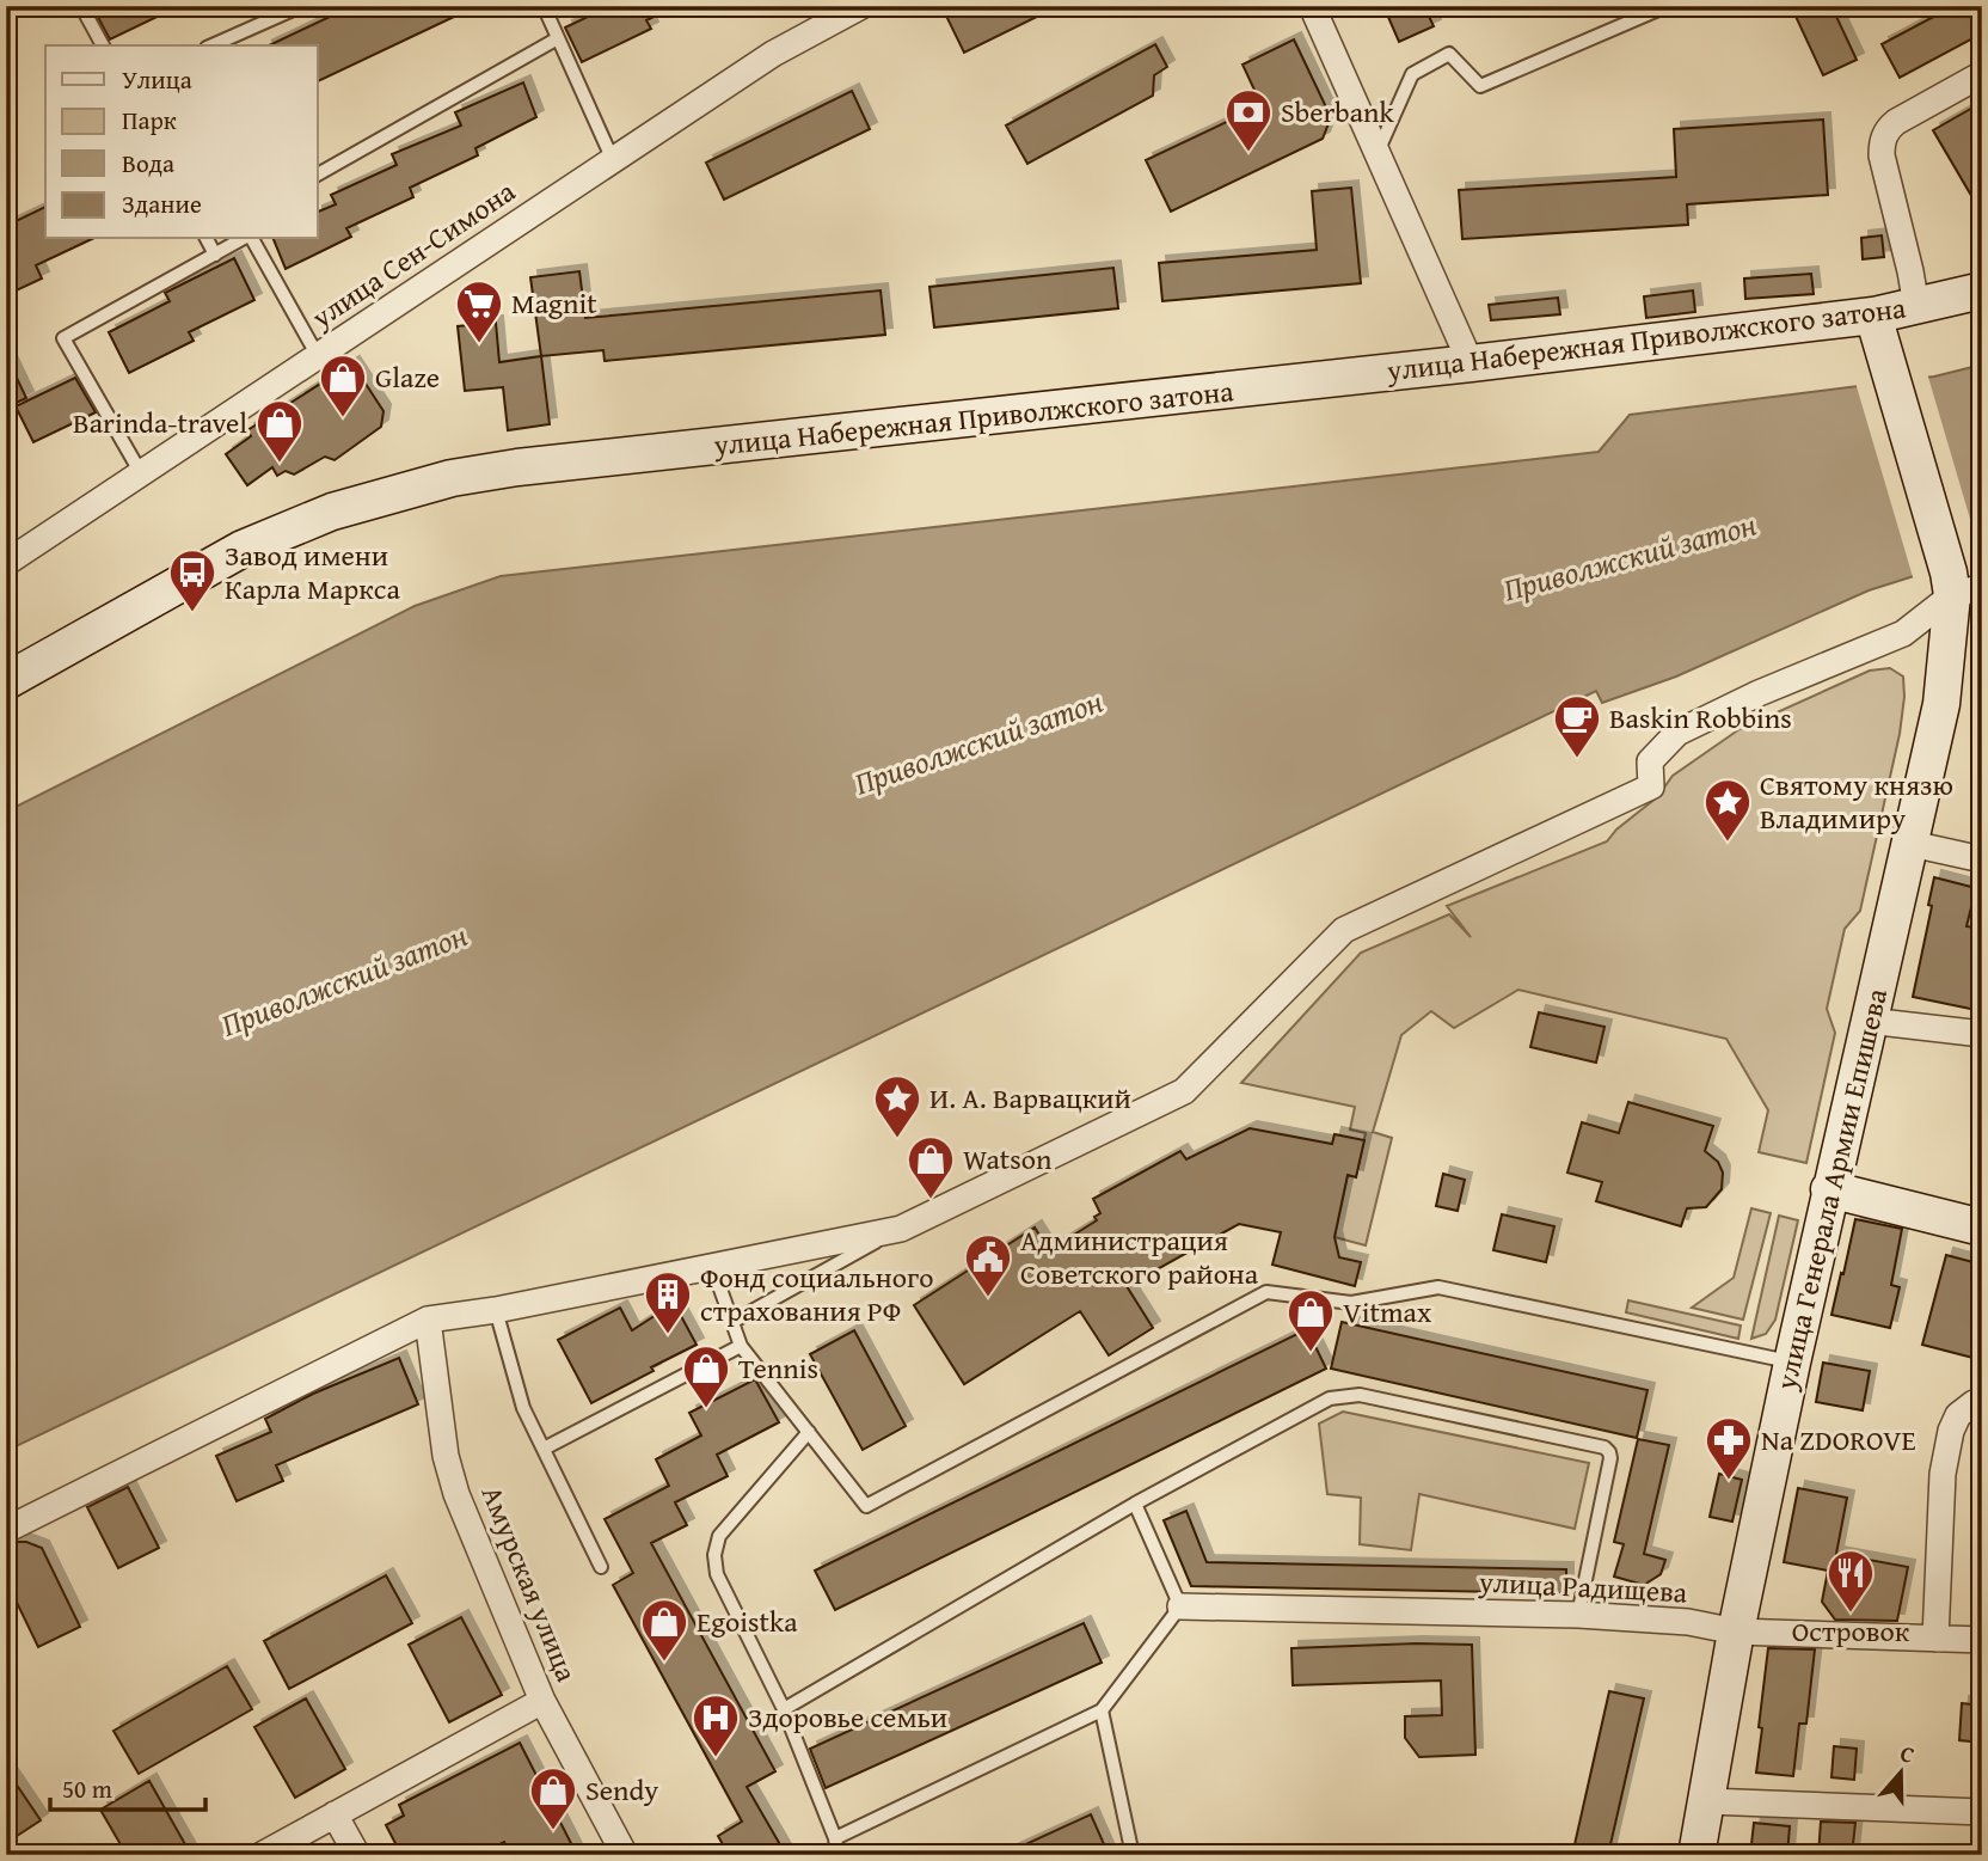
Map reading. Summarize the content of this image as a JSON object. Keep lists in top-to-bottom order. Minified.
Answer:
{"streets":{"main road":["улица Набережная Приволжского затона","улица Генерала Армии Епишева"],"street":["улица Сен-Симона","Амурская улица","улица Радищева"]},"crossings":[["улица Генерала Армии Епишева","улица Радищева"]],"water":["Приволжский затон"],"places":{"bank":["Sberbank"],"supermarket":["Magnit"],"shop":["Glaze","Barinda-travel","Watson","Vitmax","Tennis","Egoistka","Sendy"],"bus stop":["Завод имени Карла Маркса"],"cafe":["Baskin Robbins"],"place":["Святому князю Владимиру","И. А. Варвацкий"],"public building":["Администрация Советского района"],"building":["Фонд социального страхования РФ"],"pharmacy":["Na ZDOROVE"],"restaurant":["Островок"],"hospital":["Здоровье семьи"]},"legend":["Улица","Парк","Вода","Здание"],"scale_bar":"50 m","north":"top"}
